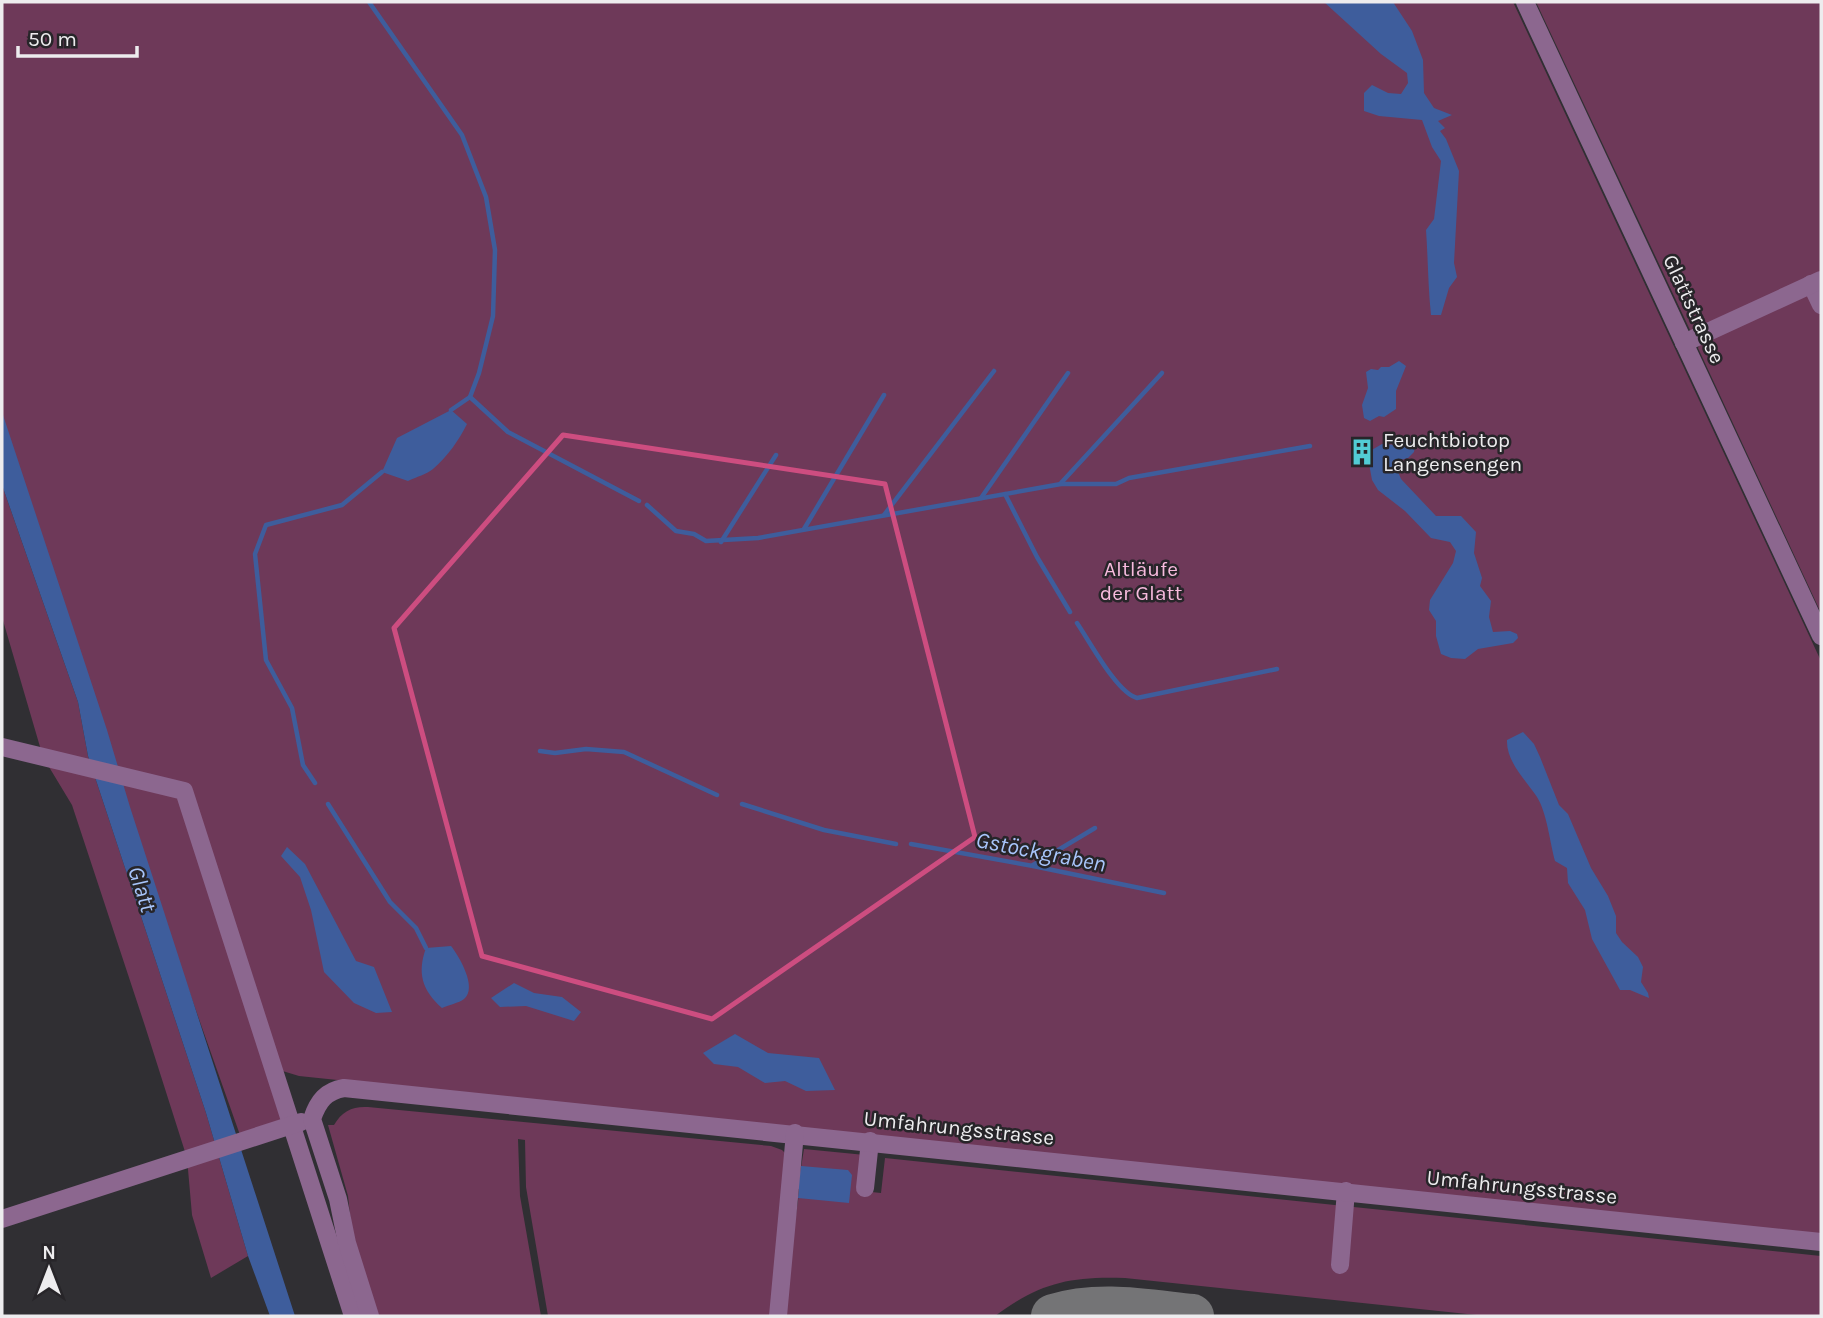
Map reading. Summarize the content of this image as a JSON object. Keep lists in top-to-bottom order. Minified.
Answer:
{"streets":{"street":["Glattstrasse","Umfahrungsstrasse"]},"water":["Gstöckgraben","Glatt"],"parks":["Altläufe der Glatt"],"places":{"building":["Feuchtbiotop Langensengen"]},"scale_bar":"50 m","north":"top"}
